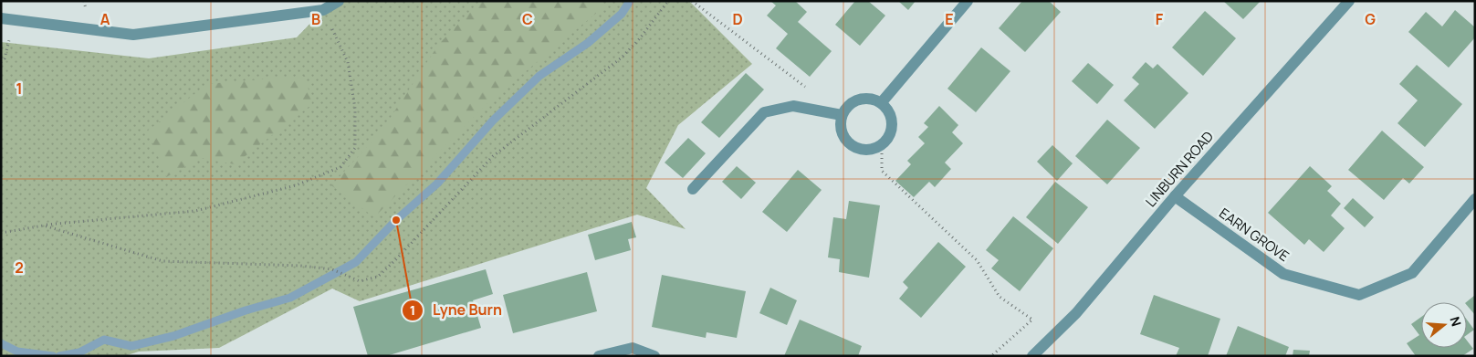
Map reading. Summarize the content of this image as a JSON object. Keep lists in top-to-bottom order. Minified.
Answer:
{"streets":{"street":["LINBURN ROAD","EARN GROVE"]},"crossings":[["LINBURN ROAD","EARN GROVE"]],"places":["Lyne Burn"],"north":"right","grid":{"columns":["A","B","C","D","E","F","G"],"rows":["1","2"]}}
